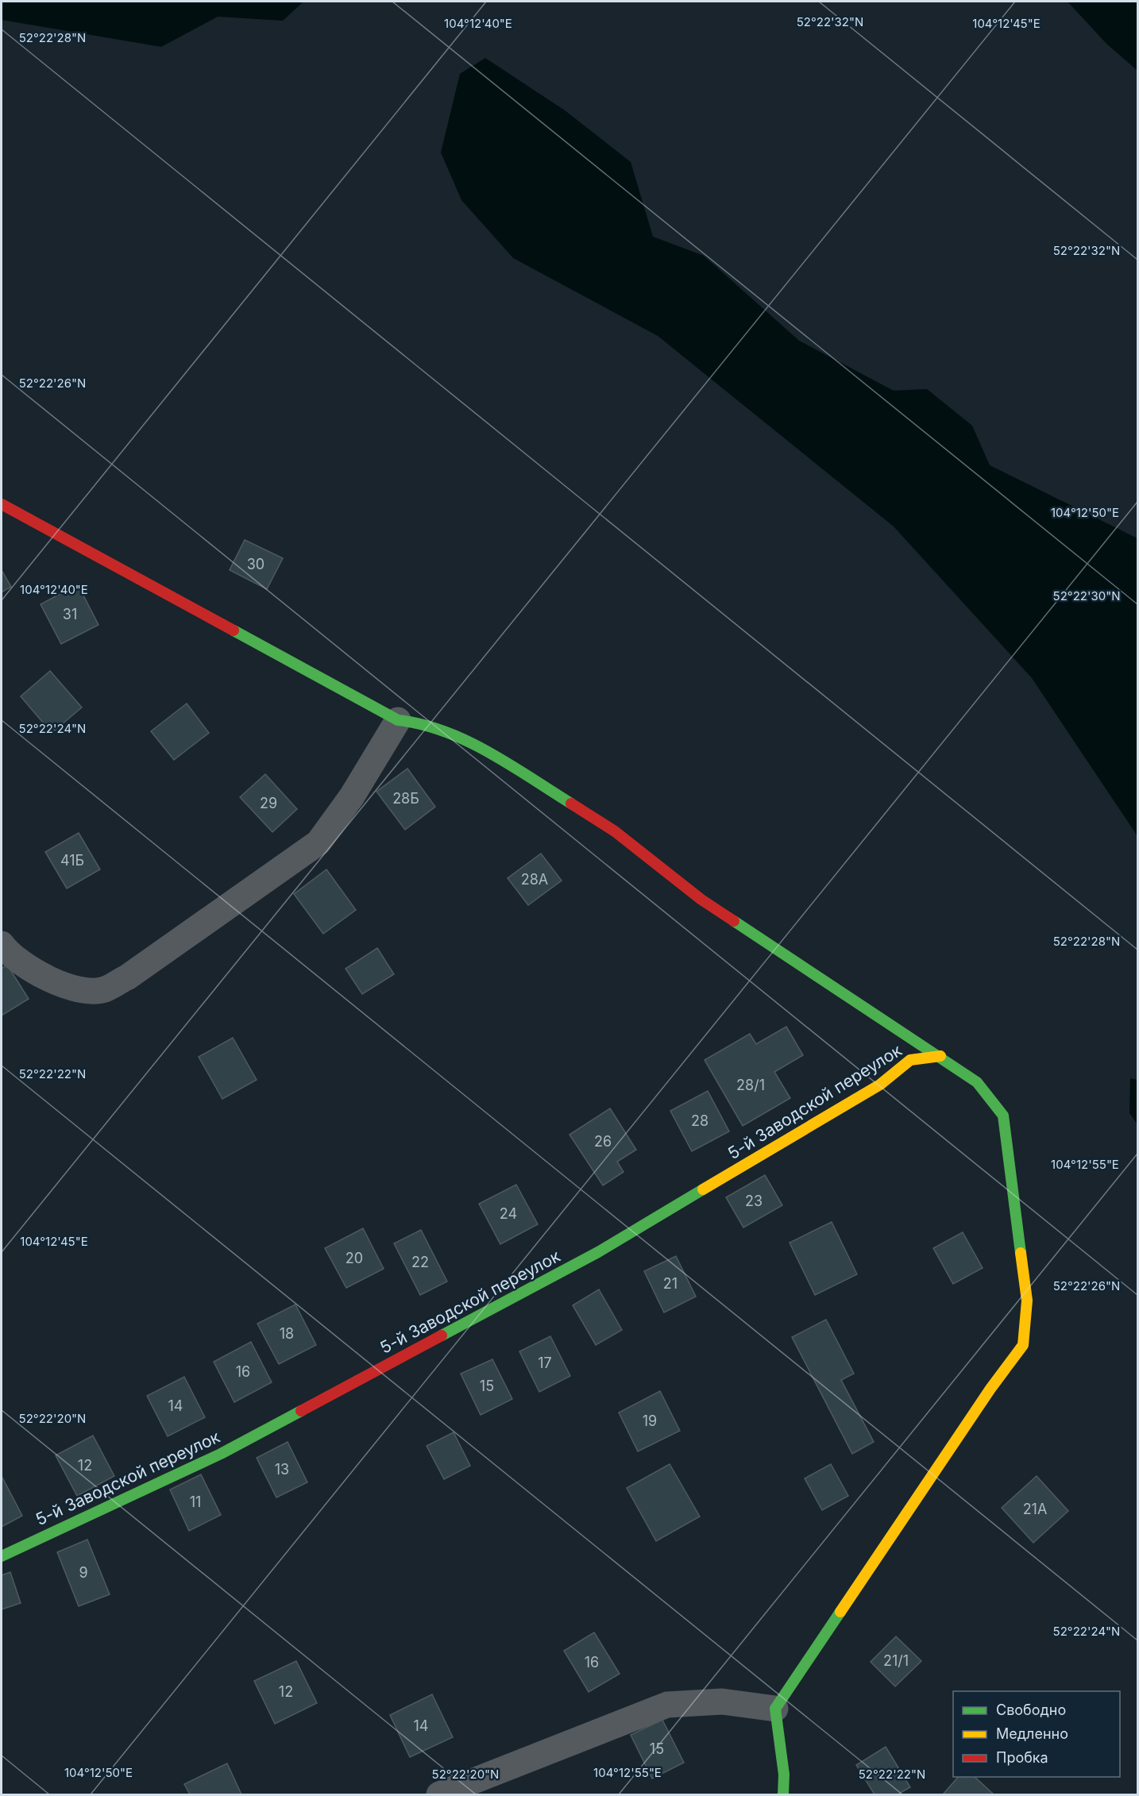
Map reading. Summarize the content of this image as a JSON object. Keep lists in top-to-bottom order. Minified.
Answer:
{"streets":{"street":["5-й Заводской переулок"]},"house_numbers":["30","31","28Б","29","41Б","28А","28/1","28","26","23","24","20","22","21","18","17","16","15","14","19","12","13","11","21А","9","21/1","16","12","14","15"],"legend":["Свободно","Медленно","Пробка"],"coordinates":["52°22'32\"N","104°12'40\"E","104°12'45\"E","52°22'28\"N","52°22'26\"N","104°12'50\"E","52°22'30\"N","52°22'24\"N","52°22'22\"N","104°12'55\"E","52°22'20\"N"]}
